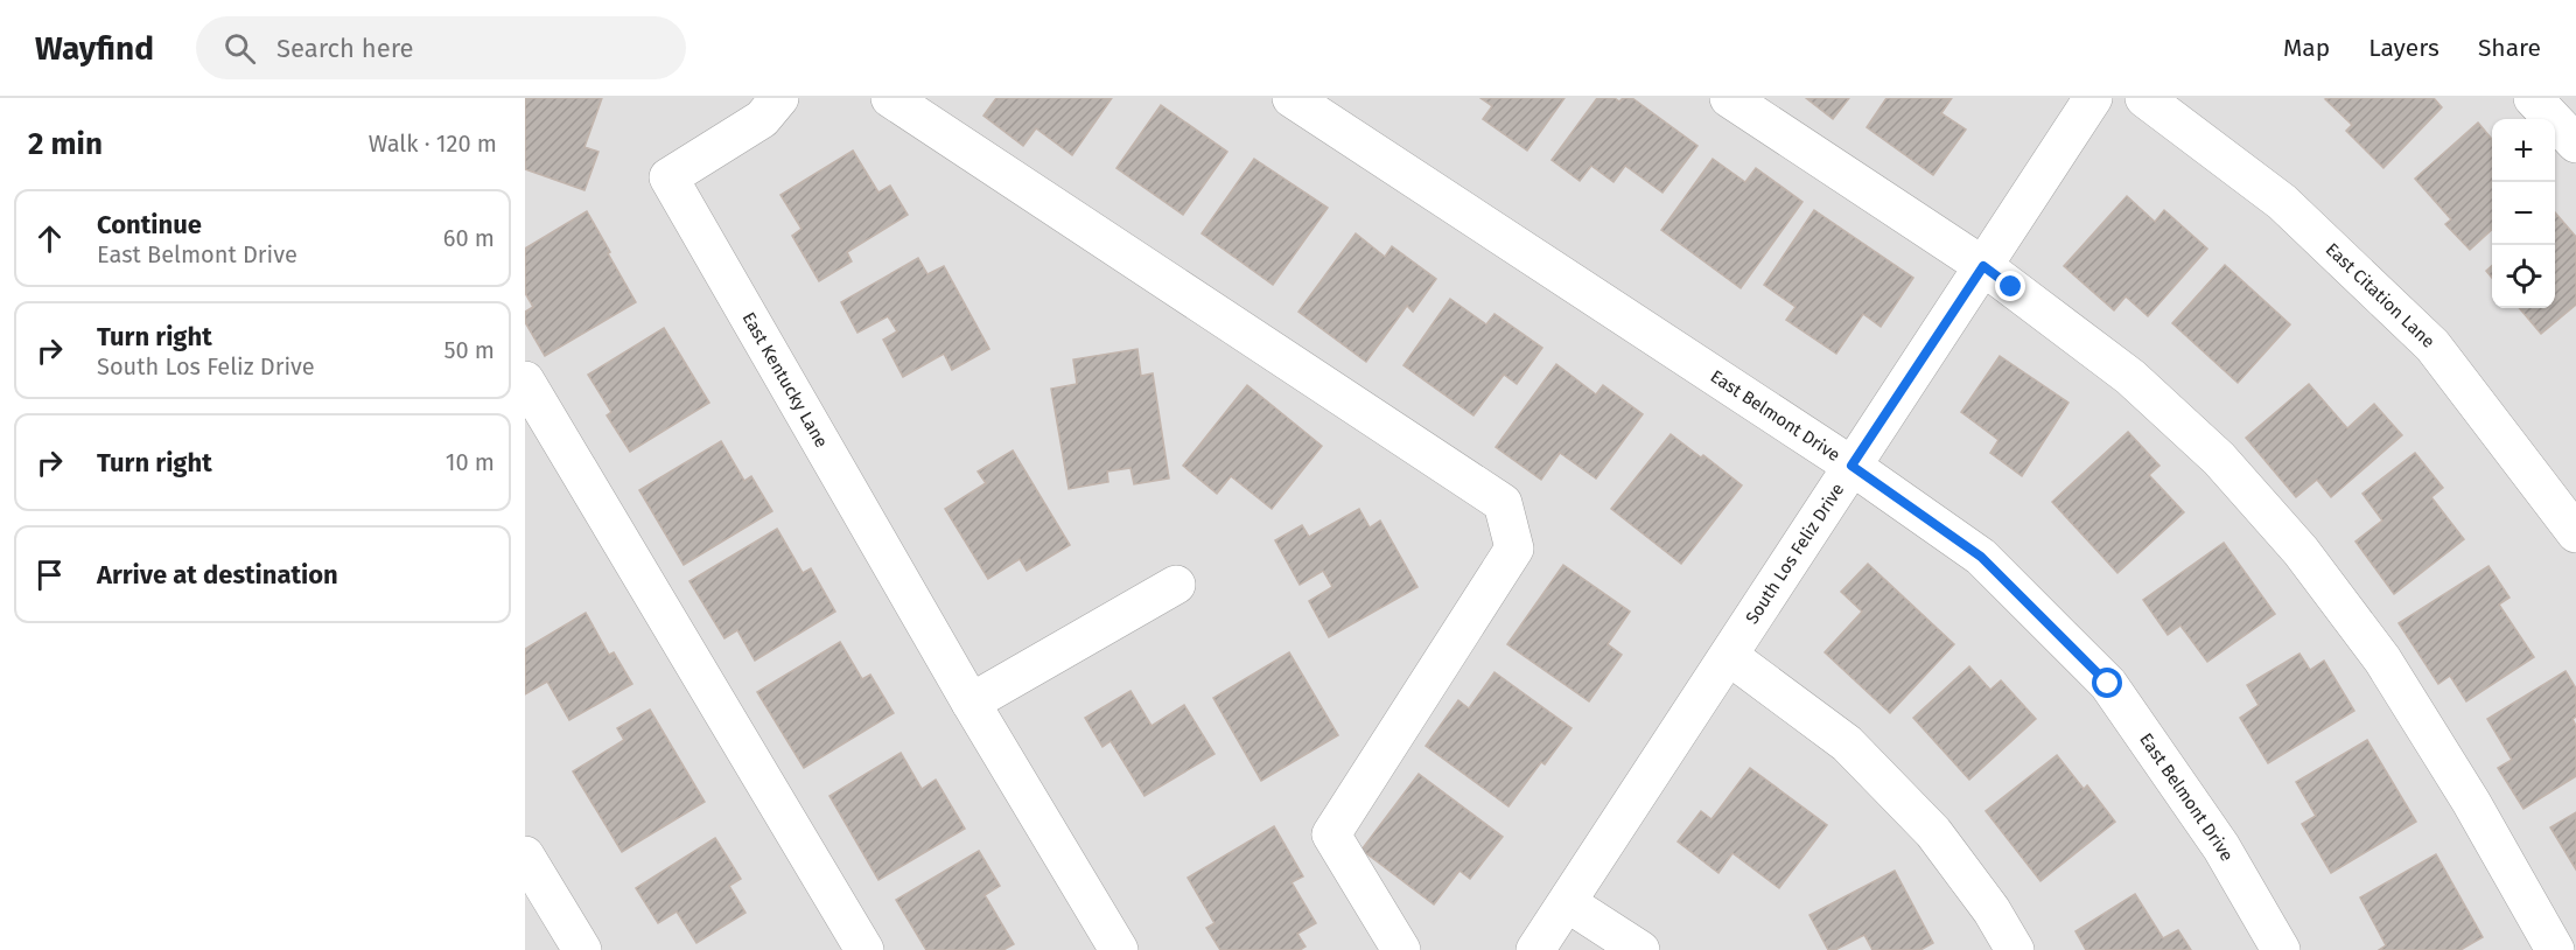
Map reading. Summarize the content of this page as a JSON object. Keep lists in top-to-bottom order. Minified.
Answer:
{"streets":{"street":["East Citation Lane","East Kentucky Lane","East Belmont Drive","South Los Feliz Drive"]},"crossings":[["East Belmont Drive","South Los Feliz Drive"]],"page":{"header":"Wayfind","search":"Search here","nav":["Map","Layers","Share"],"heading":["2 min","Walk · 120 m"],"map_buttons":["+","−"],"list":[["Continue","East Belmont Drive","60 m"],["Turn right","South Los Feliz Drive","50 m"],["Turn right","10 m"],"Arrive at destination"]}}
